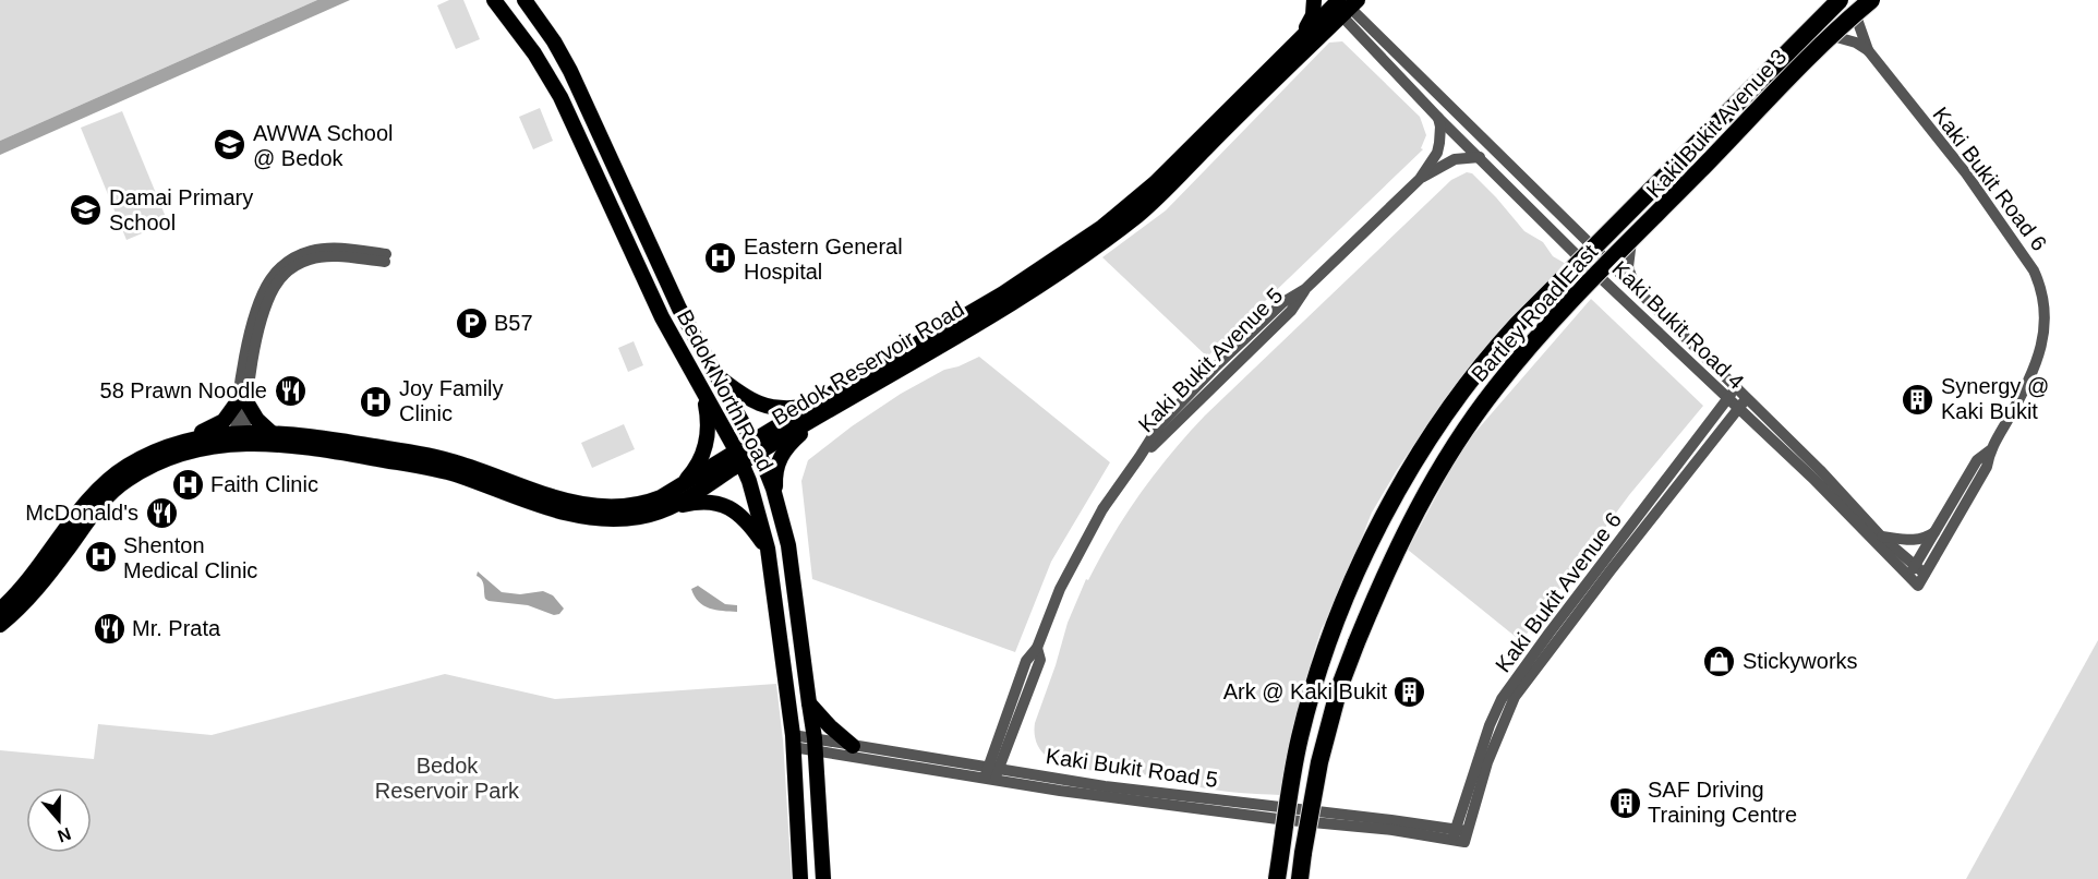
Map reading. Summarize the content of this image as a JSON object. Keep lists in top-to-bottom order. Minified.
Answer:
{"streets":{"highway":["Bartley Road East"],"main road":["Bedok Reservoir Road","Bedok North Road"],"street":["Kaki Bukit Avenue 3","Kaki Bukit Road 6","Kaki Bukit Road 4","Kaki Bukit Avenue 5","Kaki Bukit Avenue 6","Kaki Bukit Road 5"]},"crossings":[["Kaki Bukit Avenue 3","Kaki Bukit Road 6"],["Kaki Bukit Avenue 3","Bartley Road East"],["Kaki Bukit Avenue 3","Kaki Bukit Road 4"],["Kaki Bukit Road 6","Bartley Road East"],["Kaki Bukit Road 6","Kaki Bukit Road 4"],["Kaki Bukit Road 4","Bedok Reservoir Road"],["Kaki Bukit Road 4","Kaki Bukit Avenue 6"],["Kaki Bukit Avenue 5","Kaki Bukit Road 5"],["Bedok Reservoir Road","Bedok North Road"],["Bedok North Road","Kaki Bukit Road 5"],["Kaki Bukit Avenue 6","Kaki Bukit Road 5"]],"parks":["Bedok Reservoir Park"],"places":{"school or university":["AWWA School @ Bedok","Damai Primary School"],"hospital":["Eastern General Hospital","Joy Family Clinic","Faith Clinic","Shenton Medical Clinic"],"parking":["B57"],"restaurant":["58 Prawn Noodle","McDonald's","Mr. Prata"],"building":["Synergy @ Kaki Bukit","Ark @ Kaki Bukit","SAF Driving Training Centre"],"shop":["Stickyworks"]},"north":"bottom"}
